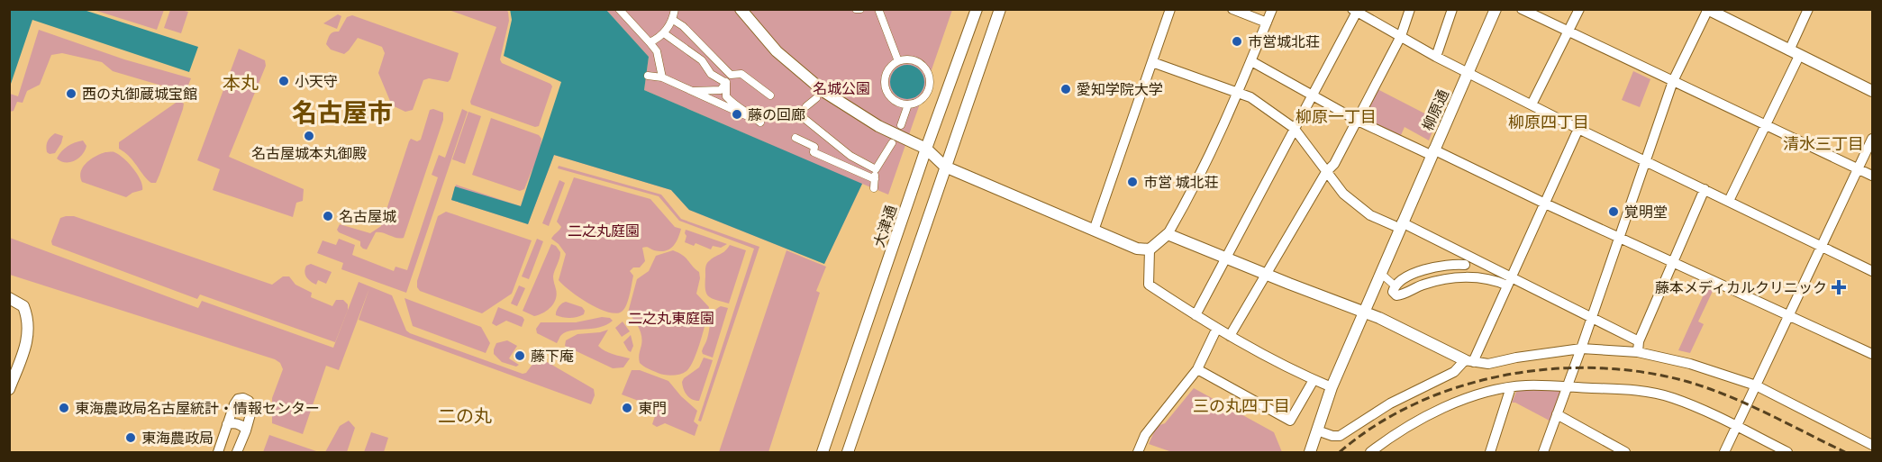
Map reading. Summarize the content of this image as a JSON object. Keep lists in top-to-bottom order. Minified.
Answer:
{"streets":{"street":["柳原通","大津通"]},"districts":["本丸","名古屋市","柳原一丁目","柳原四丁目","清水三丁目","三の丸四丁目","二の丸"],"parks":["名城公園","二之丸庭園","二之丸東庭園"],"places":{"other":["市営城北荘","小天守","愛知学院大学","西の丸御蔵城宝館","藤の回廊","名古屋城本丸御殿","市営 城北荘","覚明堂","名古屋城","藤下庵","東海農政局名古屋統計・情報センター","東門","東海農政局"],"health":["藤本メディカルクリニック"]}}
